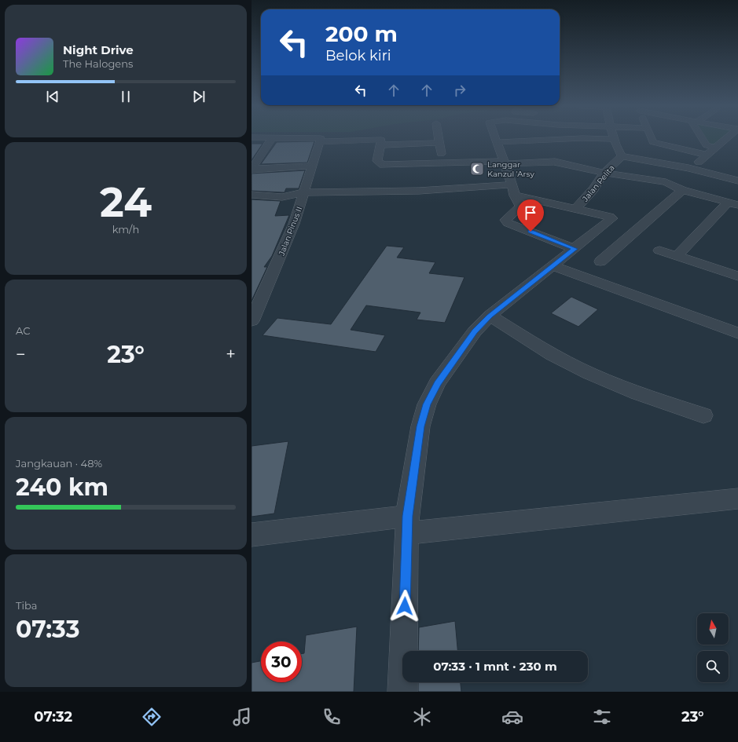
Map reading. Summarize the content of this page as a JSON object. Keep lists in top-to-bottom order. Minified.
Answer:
{"streets":{"street":["Jalan Pelita","Jalan Pinus II"]},"places":{"mosque":["Langgar Kanzul 'Arsy"]},"north":"top","page":{"turn":["200 m","Belok kiri"],"song":["Night Drive","The Halogens"],"tile":[["24","km/h"],"AC",["Jangkauan · 48%","240 km"],["Tiba","07:33"]],"heat":["−","23°","+"],"limit":"30","trip":"07:33 · 1 mnt · 230 m","tabs":["07:32","23°"]}}
